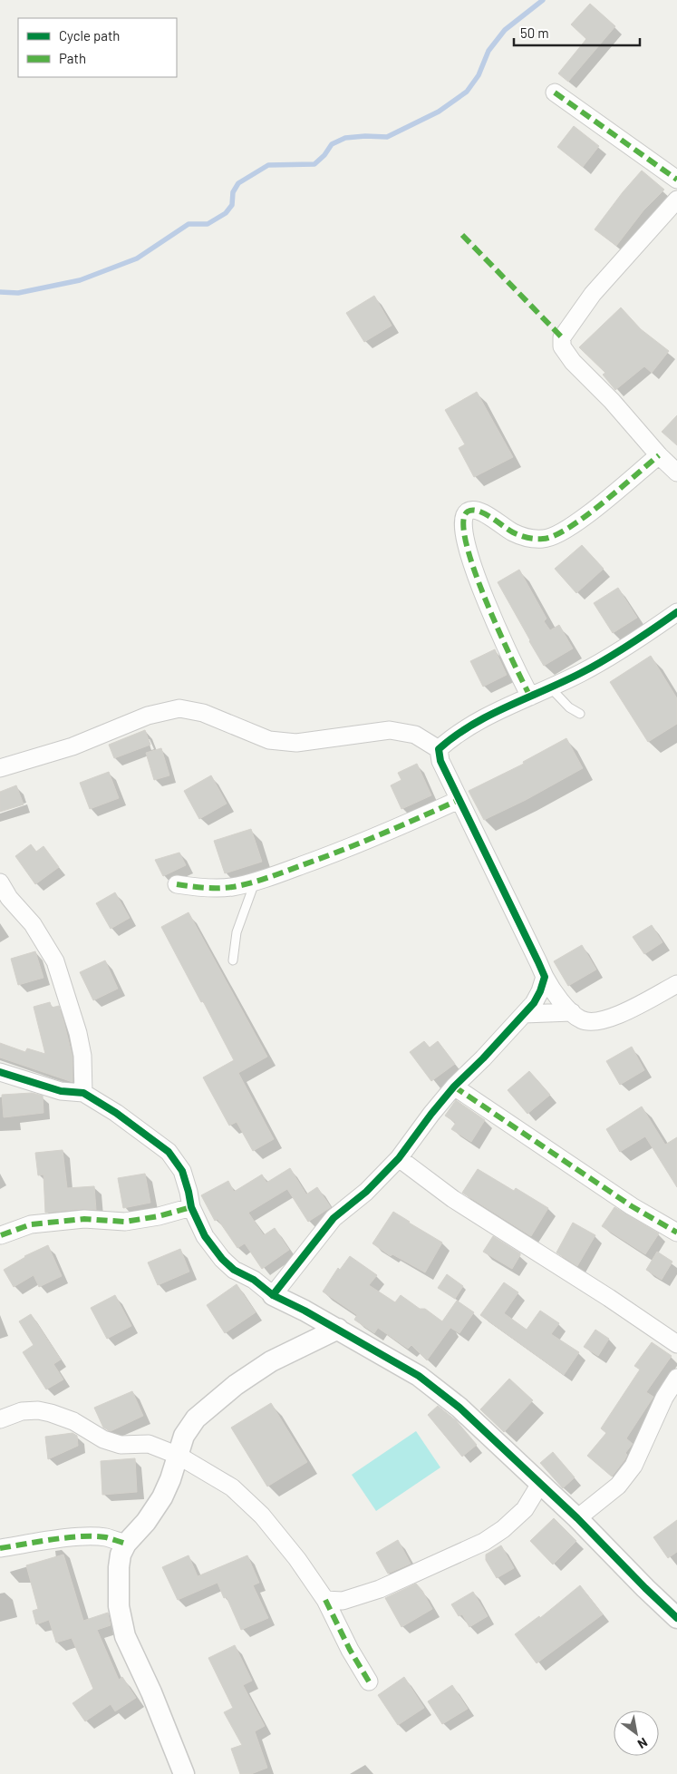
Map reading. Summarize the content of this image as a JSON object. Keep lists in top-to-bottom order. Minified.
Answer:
{"legend":["Cycle path","Path"],"scale_bar":"50 m","north":"bottom right"}
